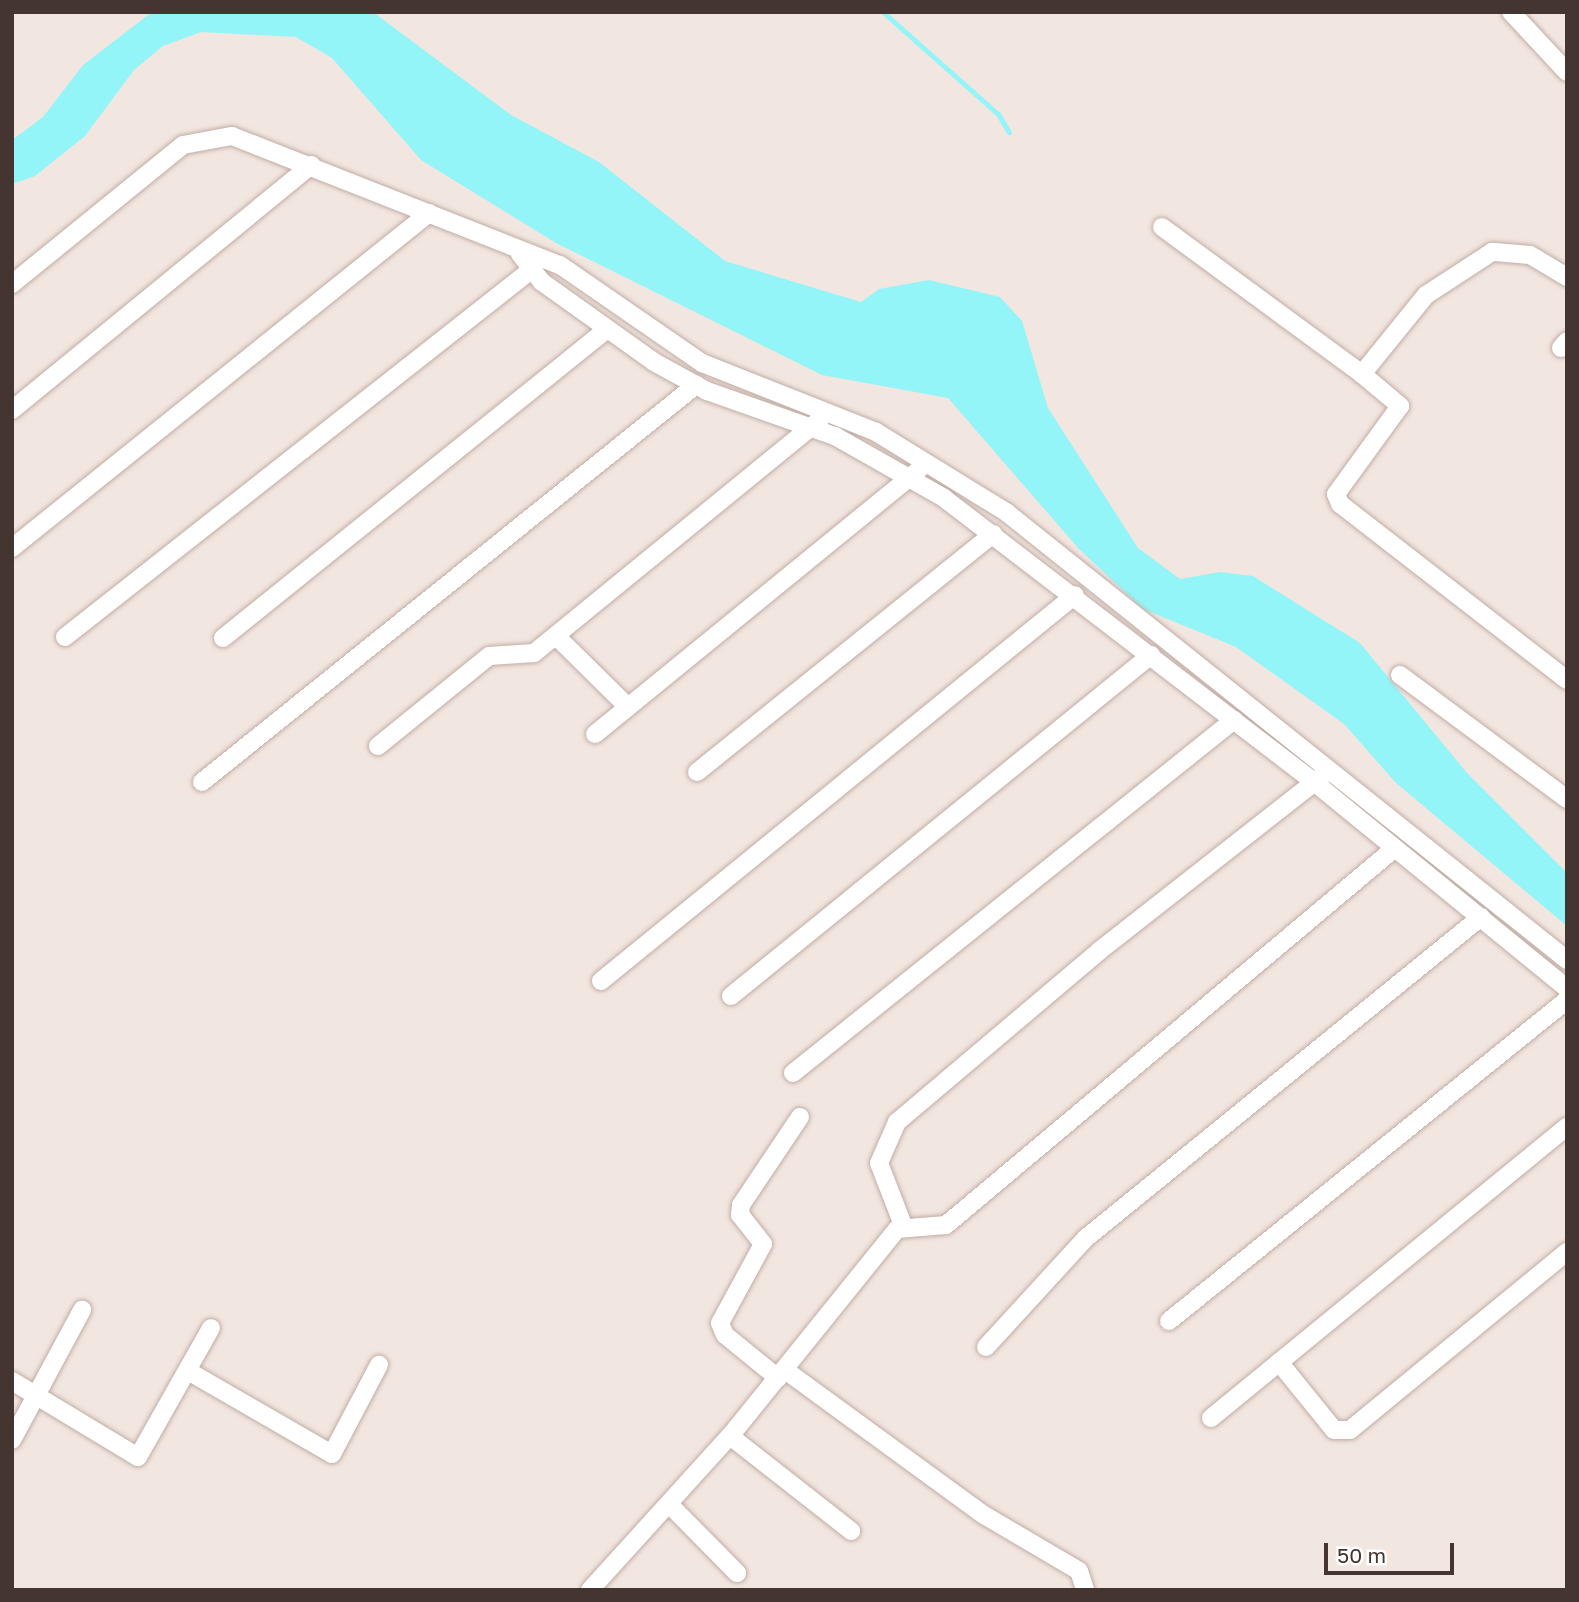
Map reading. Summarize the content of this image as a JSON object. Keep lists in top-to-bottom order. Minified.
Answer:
{"scale_bar":"50 m"}
